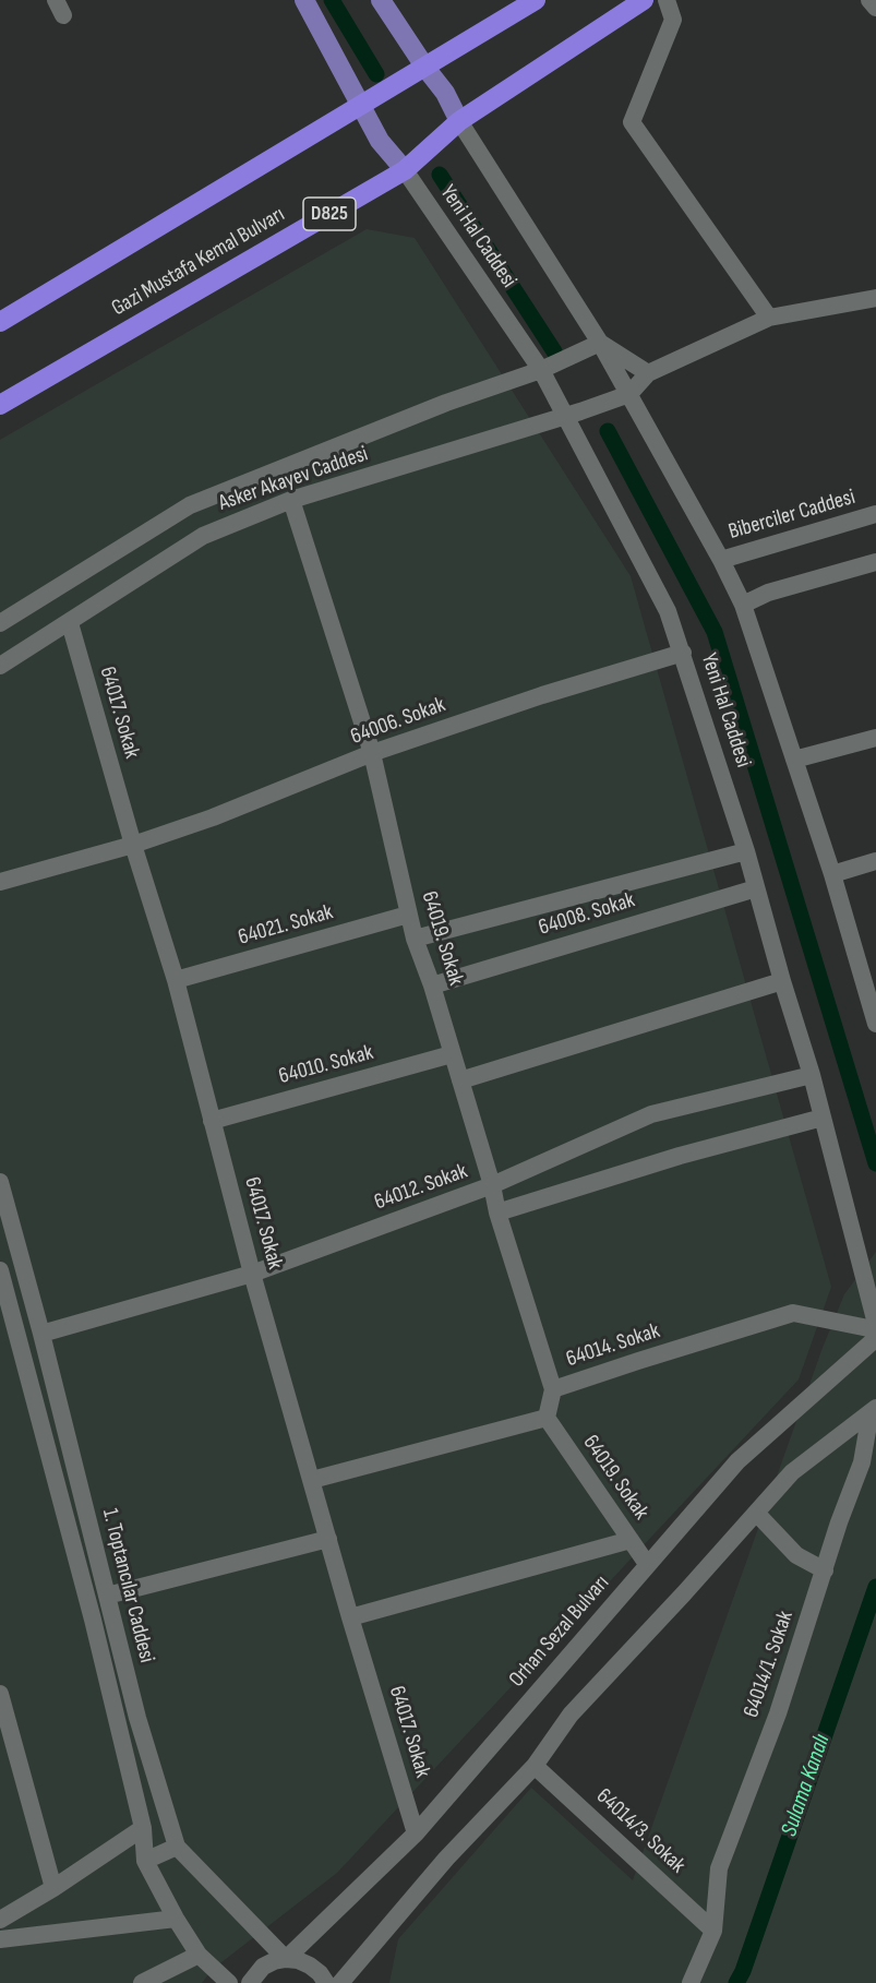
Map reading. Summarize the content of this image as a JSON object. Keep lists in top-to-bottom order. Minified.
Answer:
{"streets":{"highway":["D825","Gazi Mustafa Kemal Bulvarı"],"street":["Yeni Hal Caddesi","Asker Akayev Caddesi","Biberciler Caddesi","64017. Sokak","64006. Sokak","64008. Sokak","64021. Sokak","64019. Sokak","64010. Sokak","64012. Sokak","64014. Sokak","1. Toptancılar Caddesi","Orhan Sezal Bulvarı","64014/1. Sokak","64014/3. Sokak"]},"crossings":[["Yeni Hal Caddesi","Gazi Mustafa Kemal Bulvarı"],["Yeni Hal Caddesi","Asker Akayev Caddesi"],["Yeni Hal Caddesi","Biberciler Caddesi"],["Yeni Hal Caddesi","64006. Sokak"],["Yeni Hal Caddesi","64008. Sokak"],["Yeni Hal Caddesi","64012. Sokak"],["Yeni Hal Caddesi","64014. Sokak"],["Yeni Hal Caddesi","Orhan Sezal Bulvarı"],["Asker Akayev Caddesi","64017. Sokak"],["Asker Akayev Caddesi","64019. Sokak"],["64017. Sokak","64006. Sokak"],["64017. Sokak","64021. Sokak"],["64017. Sokak","64010. Sokak"],["64017. Sokak","64012. Sokak"],["64017. Sokak","Orhan Sezal Bulvarı"],["64006. Sokak","64019. Sokak"],["64008. Sokak","64019. Sokak"],["64021. Sokak","64019. Sokak"],["64019. Sokak","64010. Sokak"],["64019. Sokak","64012. Sokak"],["64019. Sokak","64014. Sokak"],["64019. Sokak","Orhan Sezal Bulvarı"],["64012. Sokak","1. Toptancılar Caddesi"],["64014. Sokak","Orhan Sezal Bulvarı"],["1. Toptancılar Caddesi","Orhan Sezal Bulvarı"],["64014/1. Sokak","64014/3. Sokak"]],"water":["Sulama Kanalı"]}
